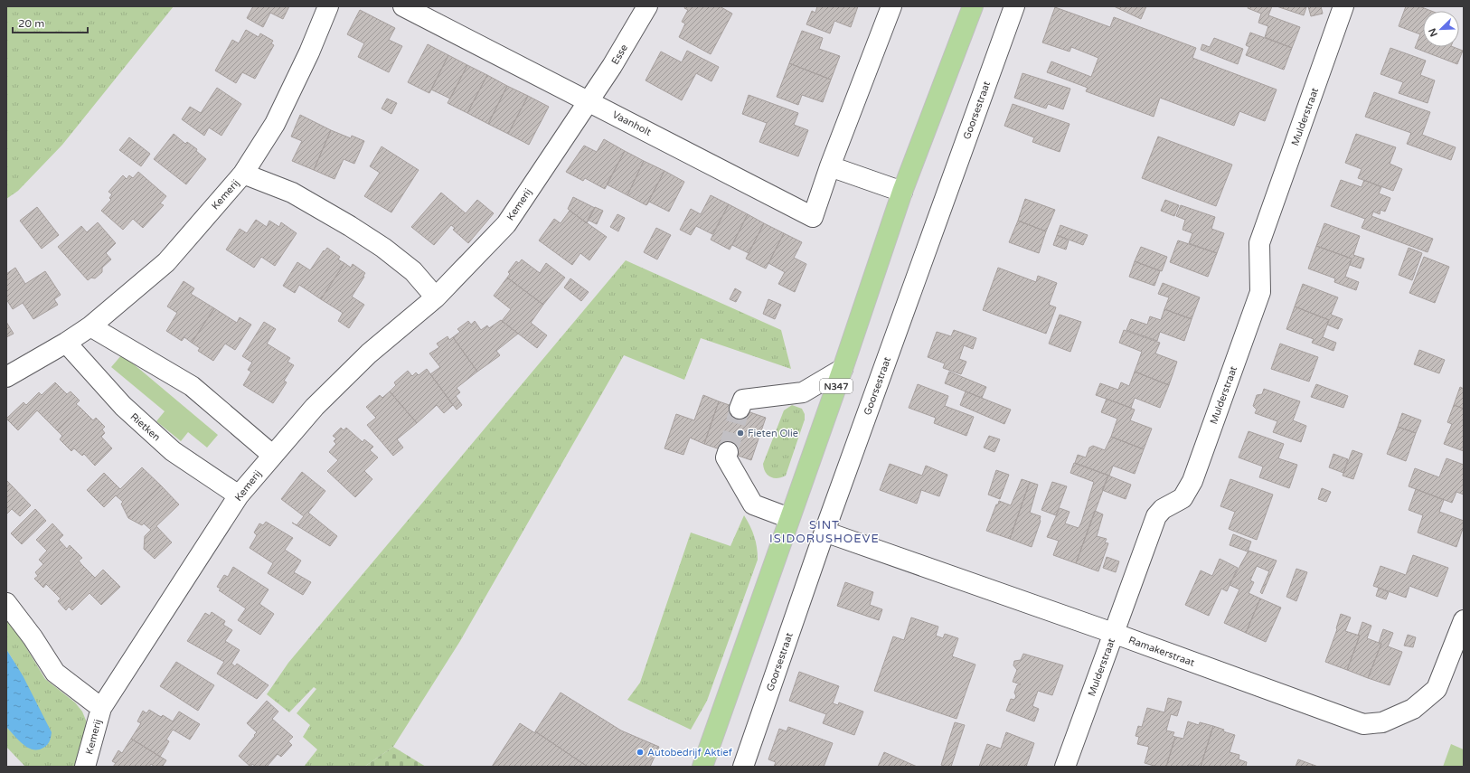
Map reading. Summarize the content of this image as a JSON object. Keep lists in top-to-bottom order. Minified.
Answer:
{"streets":{"main road":["N347"],"street":["Esse","Goorsestraat","Mulderstraat","Vaanholt","Kemerij","Rietken","Ramakerstraat"]},"crossings":[["Esse","Vaanholt"],["Esse","Kemerij"],["Goorsestraat","Ramakerstraat"],["Mulderstraat","Ramakerstraat"],["Vaanholt","Kemerij"],["Kemerij","Rietken"]],"districts":["SINT ISIDORUSHOEVE"],"places":["Fieten Olie","Autobedrijf Aktief"],"scale_bar":"20 m","north":"bottom left"}
